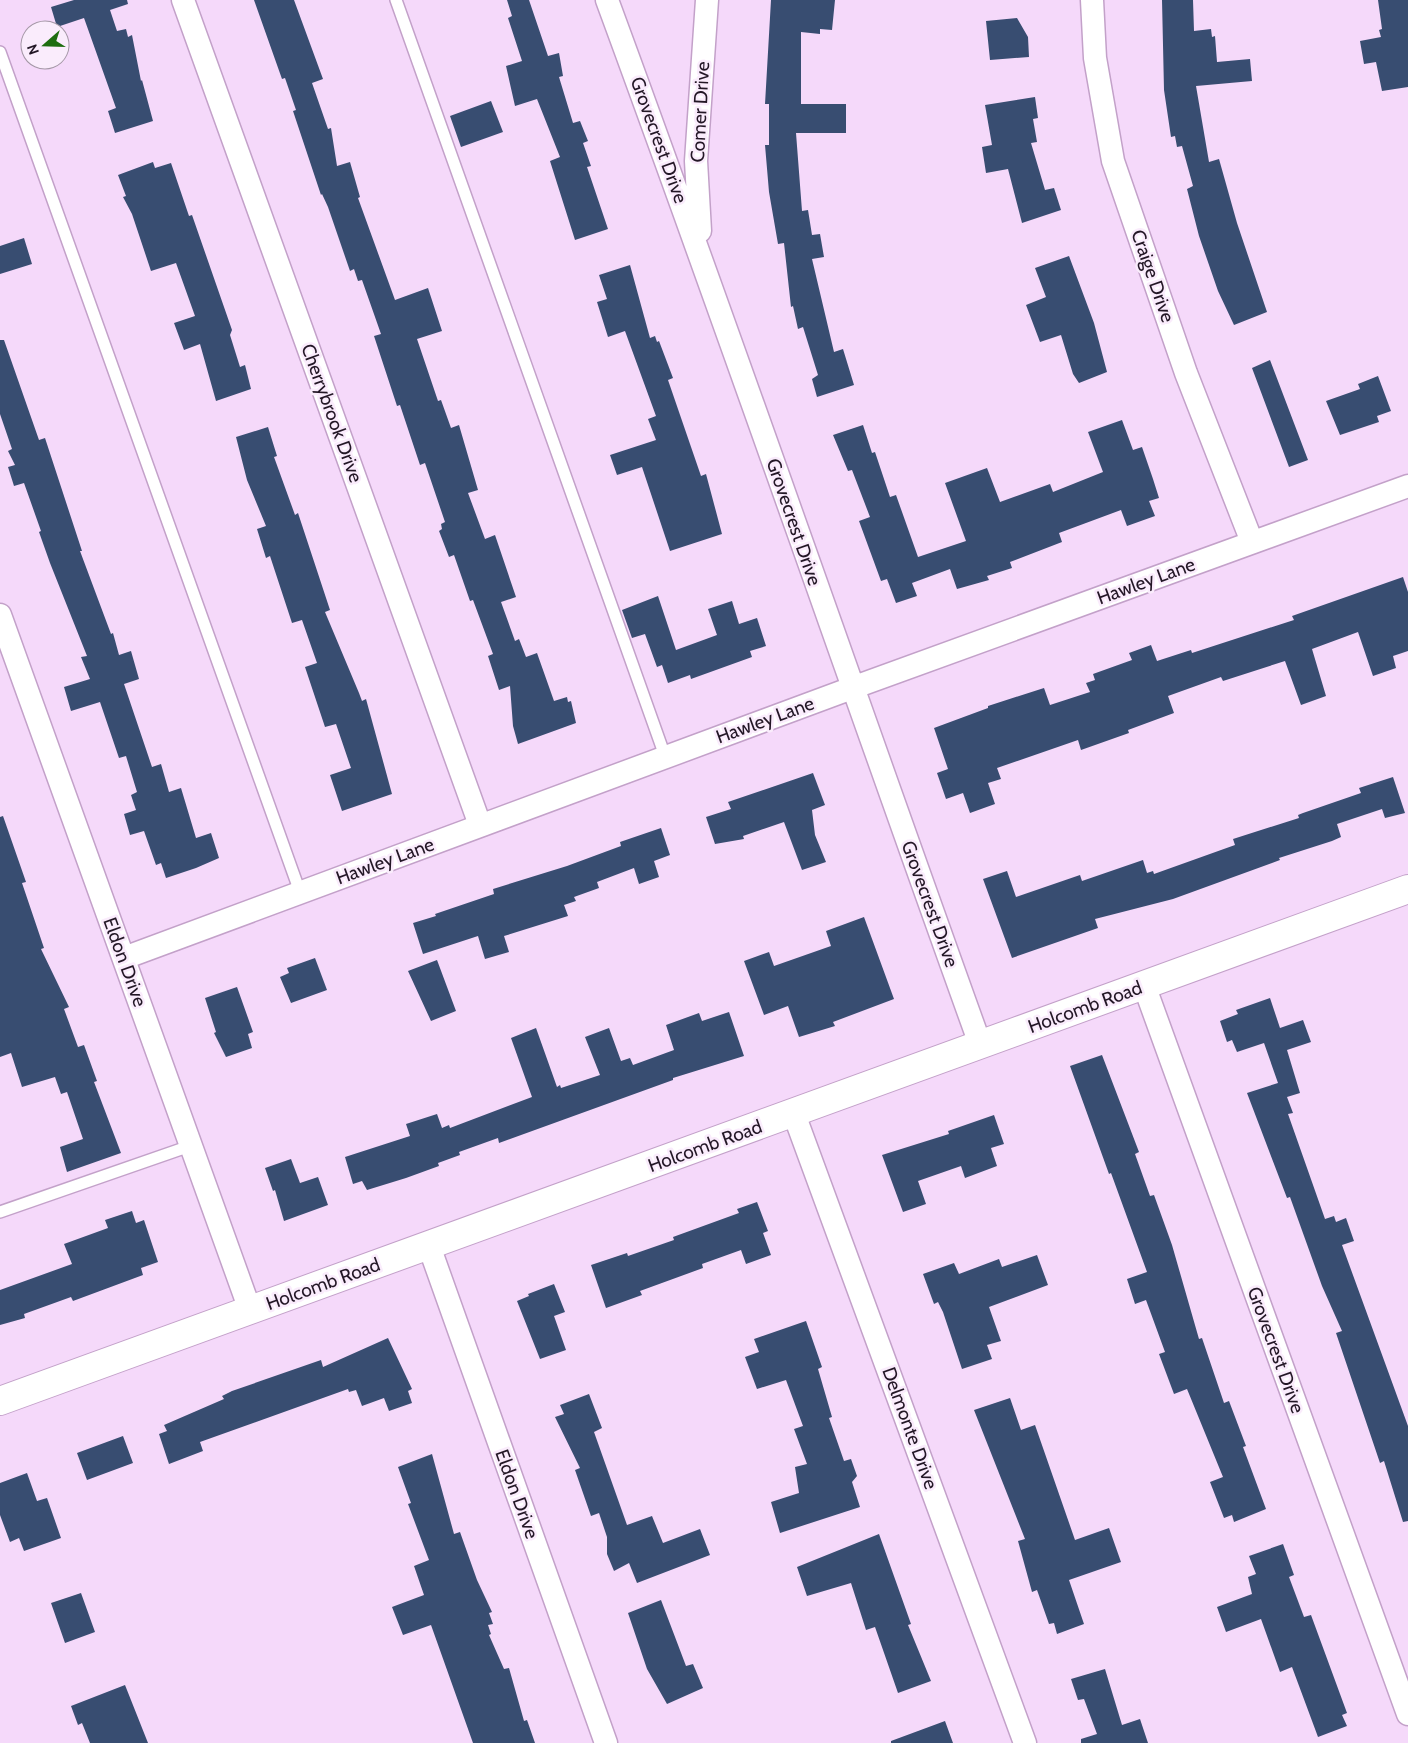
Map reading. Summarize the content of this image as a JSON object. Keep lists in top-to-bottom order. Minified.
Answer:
{"streets":{"street":["Comer Drive","Grovecrest Drive","Craige Drive","Cherrybrook Drive","Hawley Lane","Eldon Drive","Holcomb Road","Delmonte Drive"]},"crossings":[["Comer Drive","Grovecrest Drive"],["Grovecrest Drive","Hawley Lane"],["Grovecrest Drive","Holcomb Road"],["Craige Drive","Hawley Lane"],["Cherrybrook Drive","Hawley Lane"],["Hawley Lane","Eldon Drive"],["Eldon Drive","Holcomb Road"],["Holcomb Road","Delmonte Drive"]],"north":"left"}
